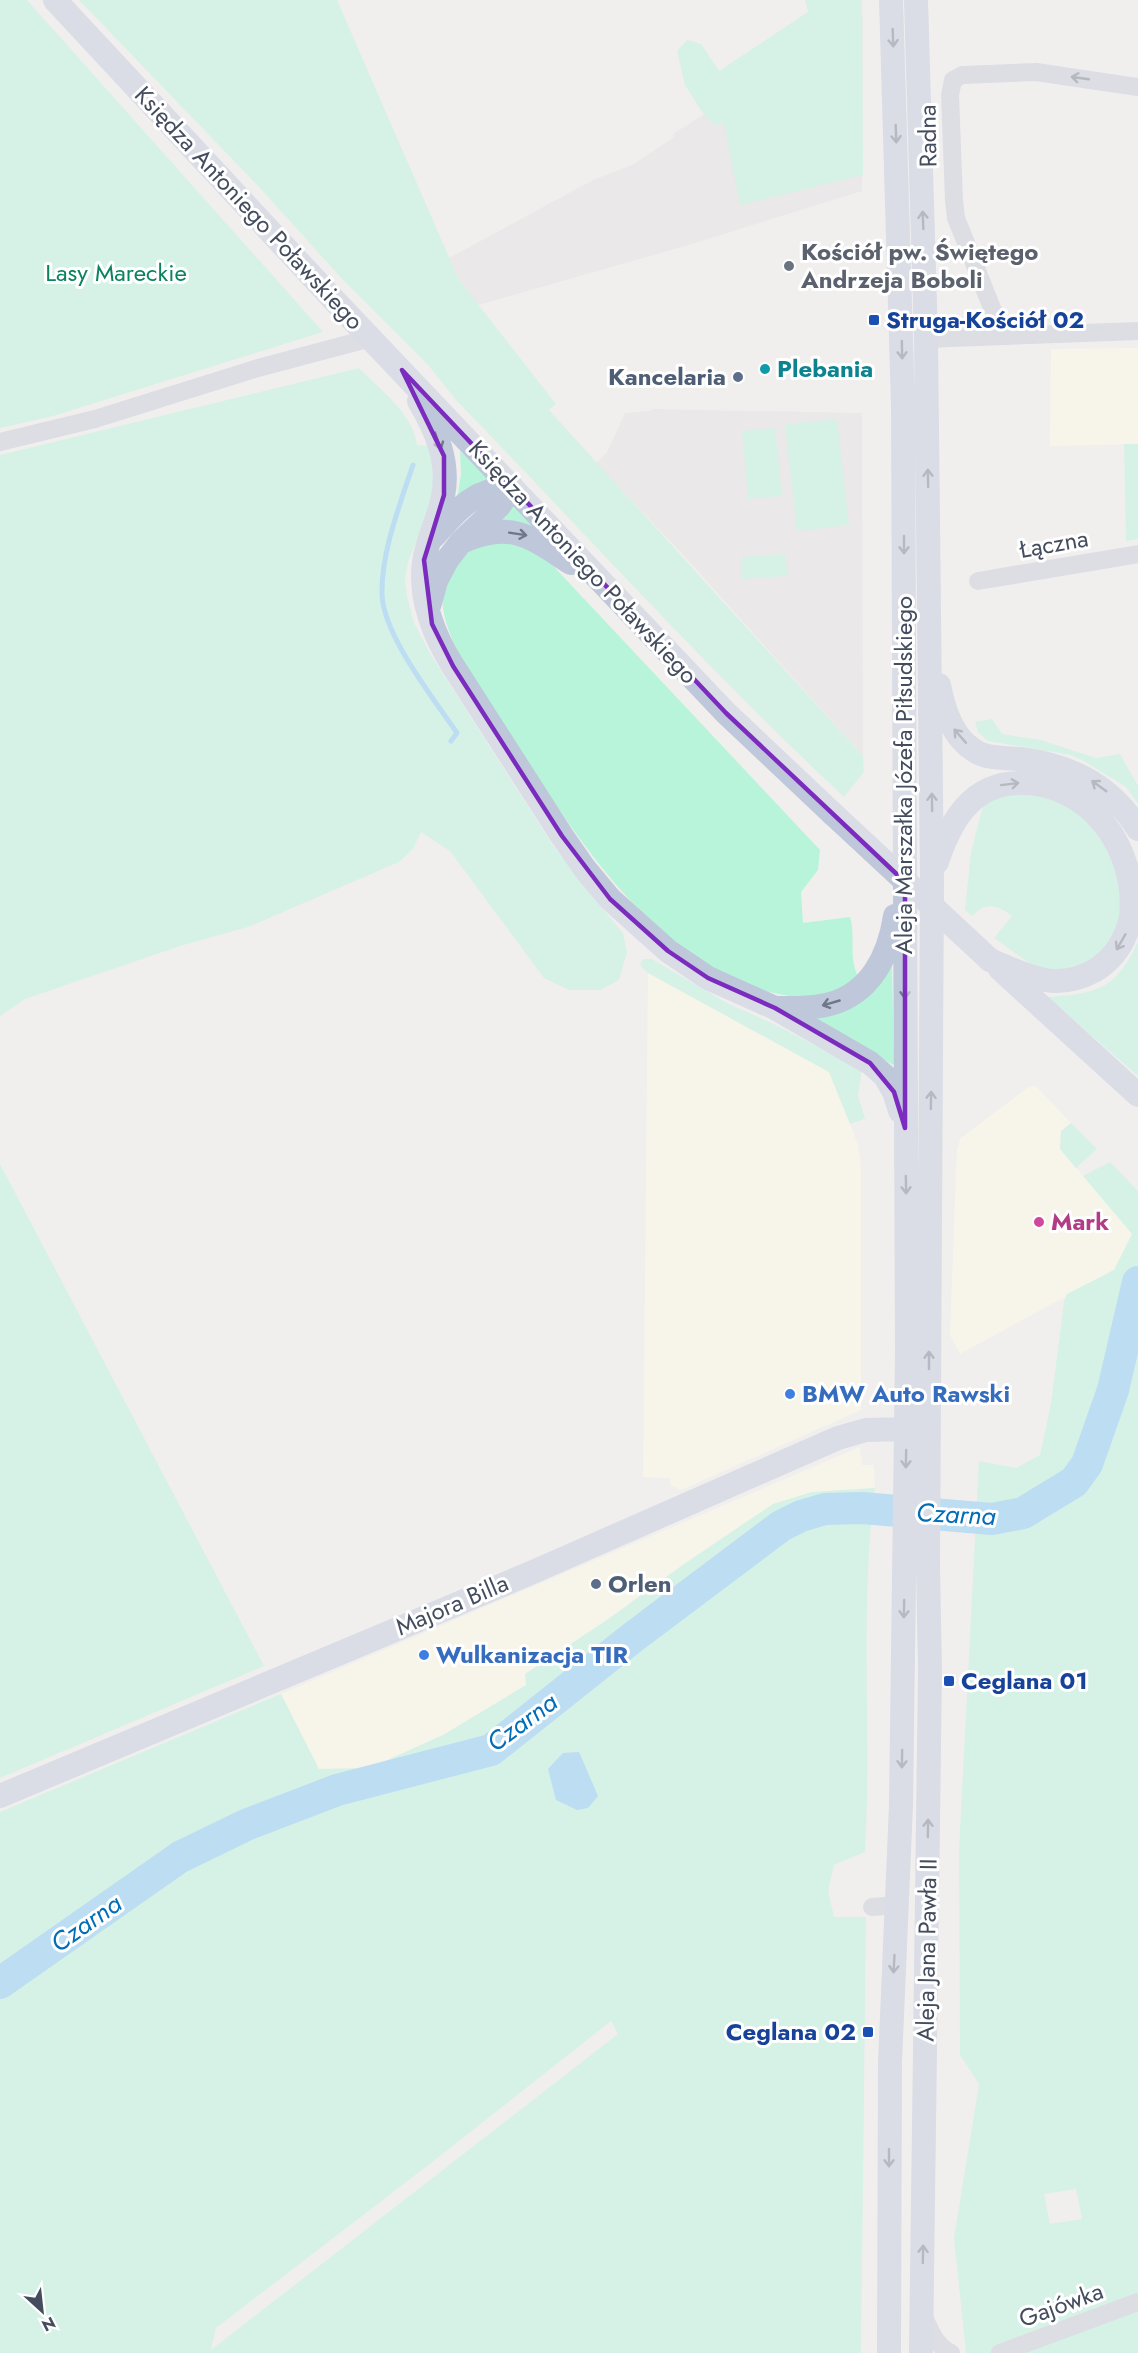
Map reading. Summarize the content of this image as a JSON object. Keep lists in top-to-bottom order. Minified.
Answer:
{"streets":{"main road":["Księdza Antoniego Poławskiego","Aleja Marszałka Józefa Piłsudskiego","Majora Billa","Aleja Jana Pawła II"],"street":["Radna","Łączna","Gajówka"]},"crossings":[["Aleja Marszałka Józefa Piłsudskiego","Majora Billa"],["Aleja Marszałka Józefa Piłsudskiego","Aleja Jana Pawła II"]],"water":["Czarna"],"parks":["Lasy Mareckie"],"places":{"other":["Kościół pw. Świętego Andrzeja Boboli","Plebania","Kancelaria","Mark","BMW Auto Rawski","Orlen","Wulkanizacja TIR"],"transit":["Struga-Kościół 02","Ceglana 01","Ceglana 02"]},"north":"bottom right"}
